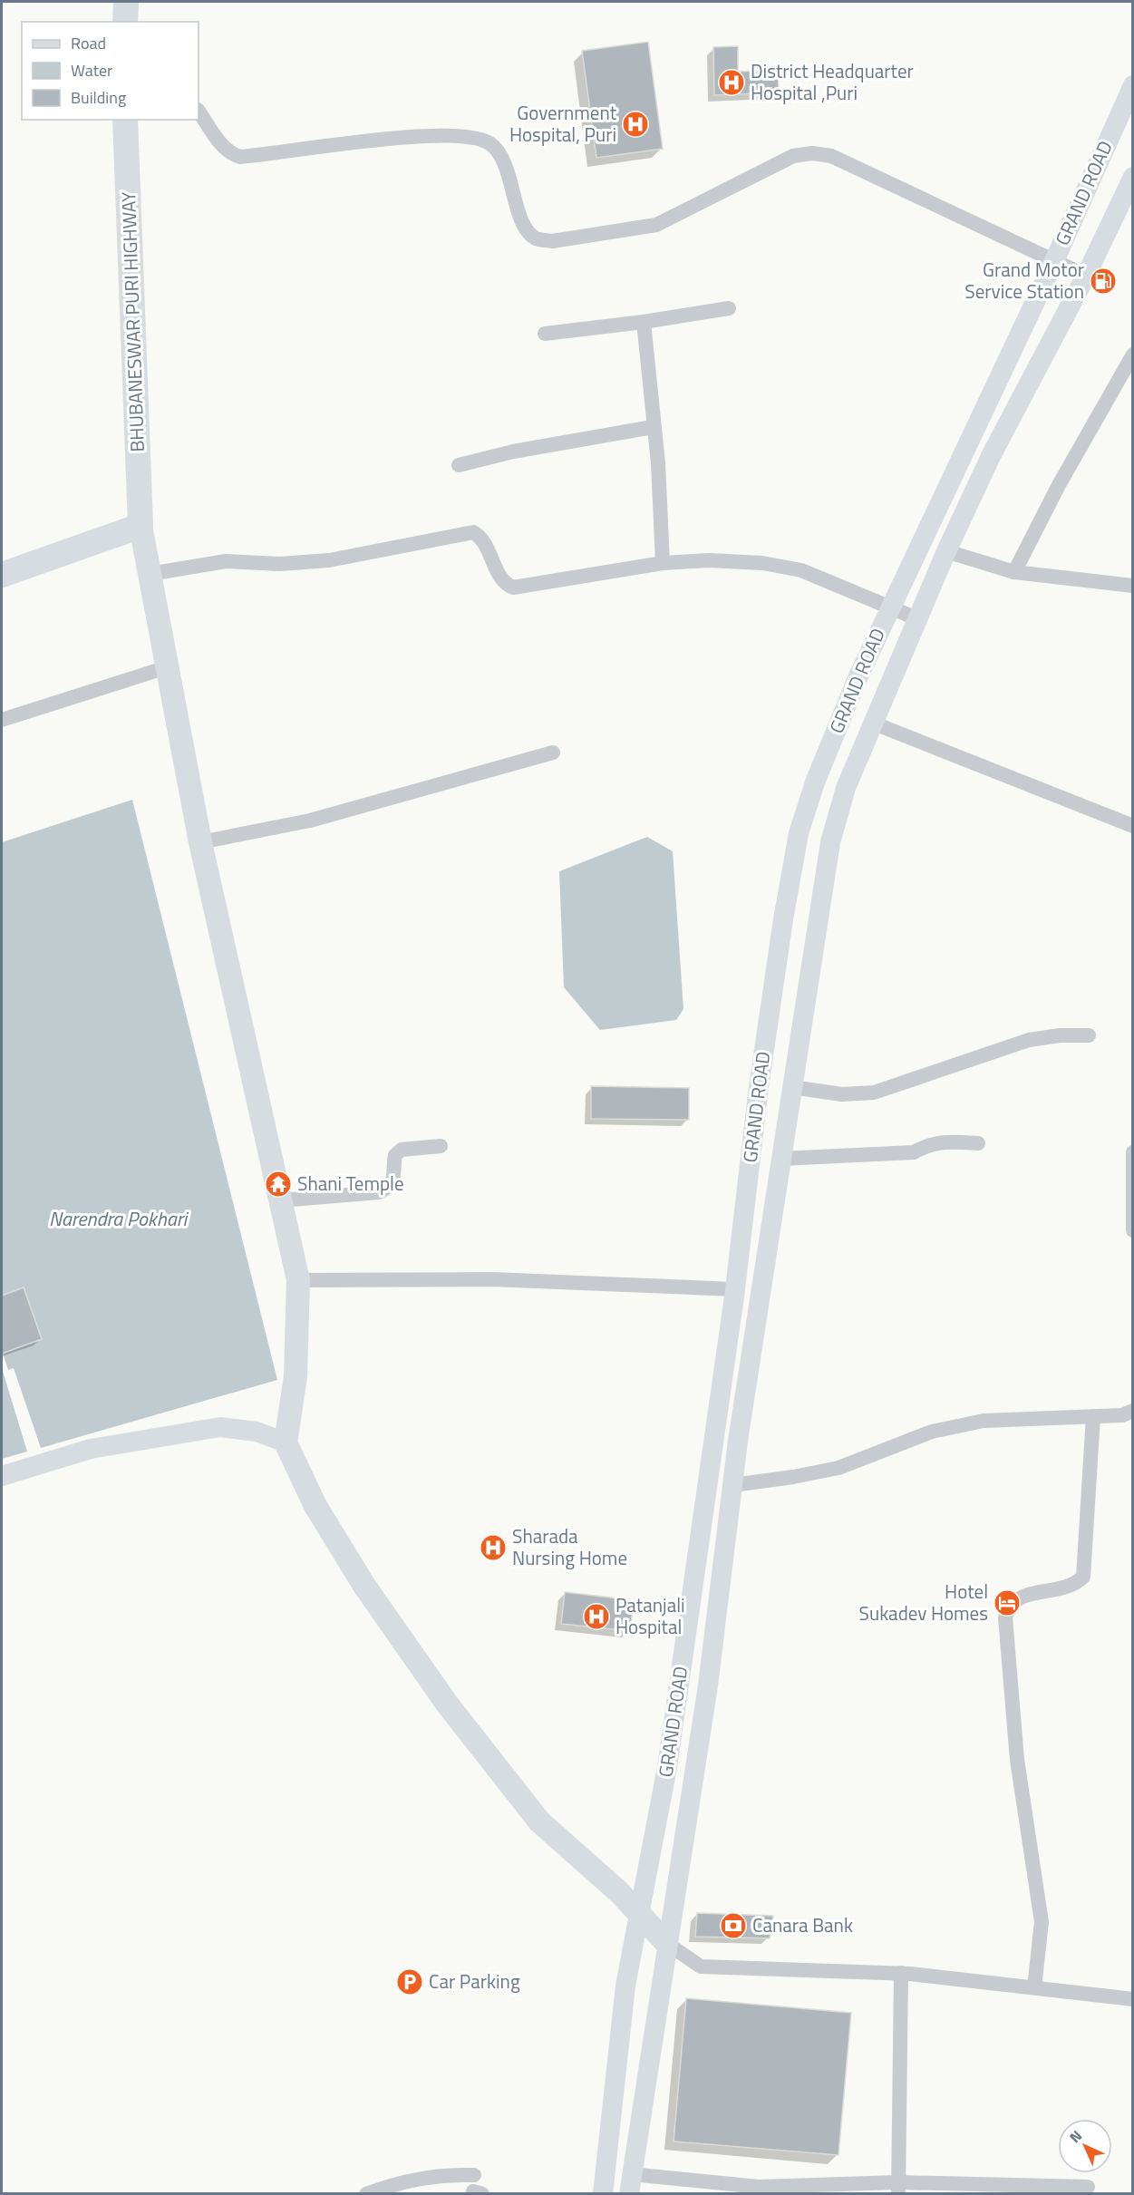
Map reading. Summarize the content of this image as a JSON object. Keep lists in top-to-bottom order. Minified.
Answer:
{"streets":{"highway":["BHUBANESWAR PURI HIGHWAY"],"main road":["GRAND ROAD"]},"water":["Narendra Pokhari"],"places":{"hospital":["District Headquarter Hospital ,Puri","Government Hospital, Puri","Sharada Nursing Home","Patanjali Hospital"],"fuel station":["Grand Motor Service Station"],"temple":["Shani Temple"],"hotel":["Hotel Sukadev Homes"],"bank":["Canara Bank"],"parking":["Car Parking"]},"legend":["Road","Water","Building"],"north":"top left"}
